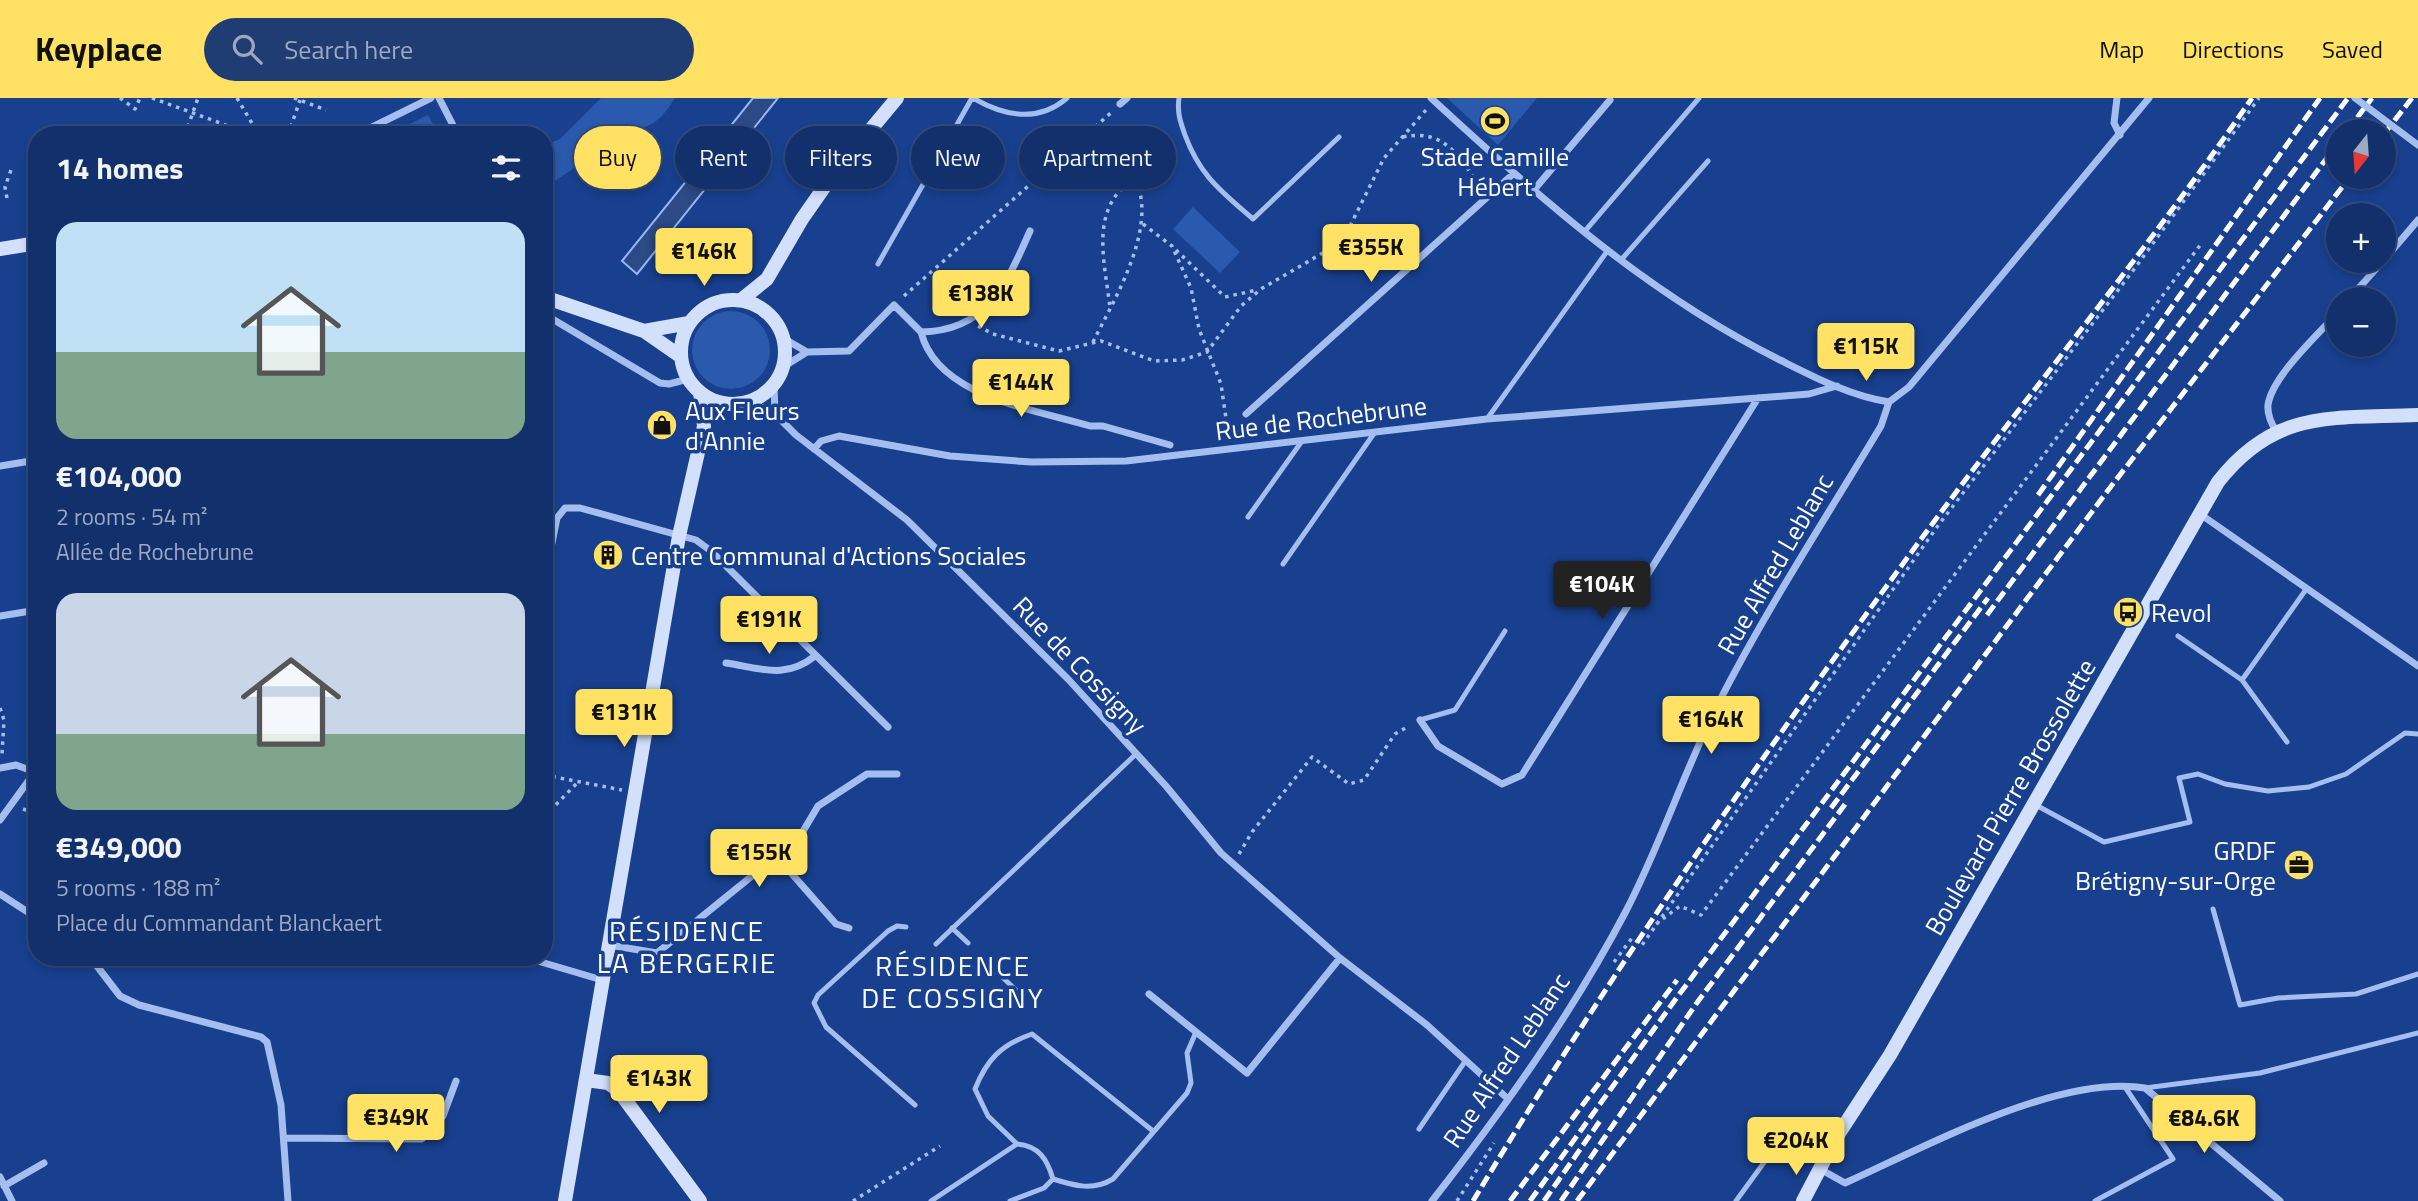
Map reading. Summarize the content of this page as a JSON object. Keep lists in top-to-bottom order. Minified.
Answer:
{"streets":{"street":["Rue de Rochebrune","Rue Alfred Leblanc","Rue de Cossigny","Boulevard Pierre Brossolette"]},"crossings":[["Rue de Rochebrune","Rue de Cossigny"],["Rue Alfred Leblanc","Rue de Cossigny"]],"districts":["RÉSIDENCE LA BERGERIE","RÉSIDENCE DE COSSIGNY"],"places":{"sports":["Stade Camille Hébert"],"shop":["Aux Fleurs d'Annie"],"building":["Centre Communal d'Actions Sociales"],"bus stop":["Revol"],"office":["GRDF Brétigny-sur-Orge"]},"north":"bottom","page":{"header":"Keyplace","search":"Search here","nav":["Map","Directions","Saved"],"map_buttons":["+","−"],"chip":["Buy","Rent","Filters","New","Apartment"],"heading":"14 homes","list":[{"name":"€104,000","note":"2 rooms · 54 m² · Allée de Rochebrune"},{"name":"€349,000","note":"5 rooms · 188 m² · Place du Commandant Blanckaert"}],"price":["€355K","€146K","€138K","€115K","€144K","€104K","€191K","€131K","€164K","€155K","€143K","€349K","€84.6K","€204K"]}}
